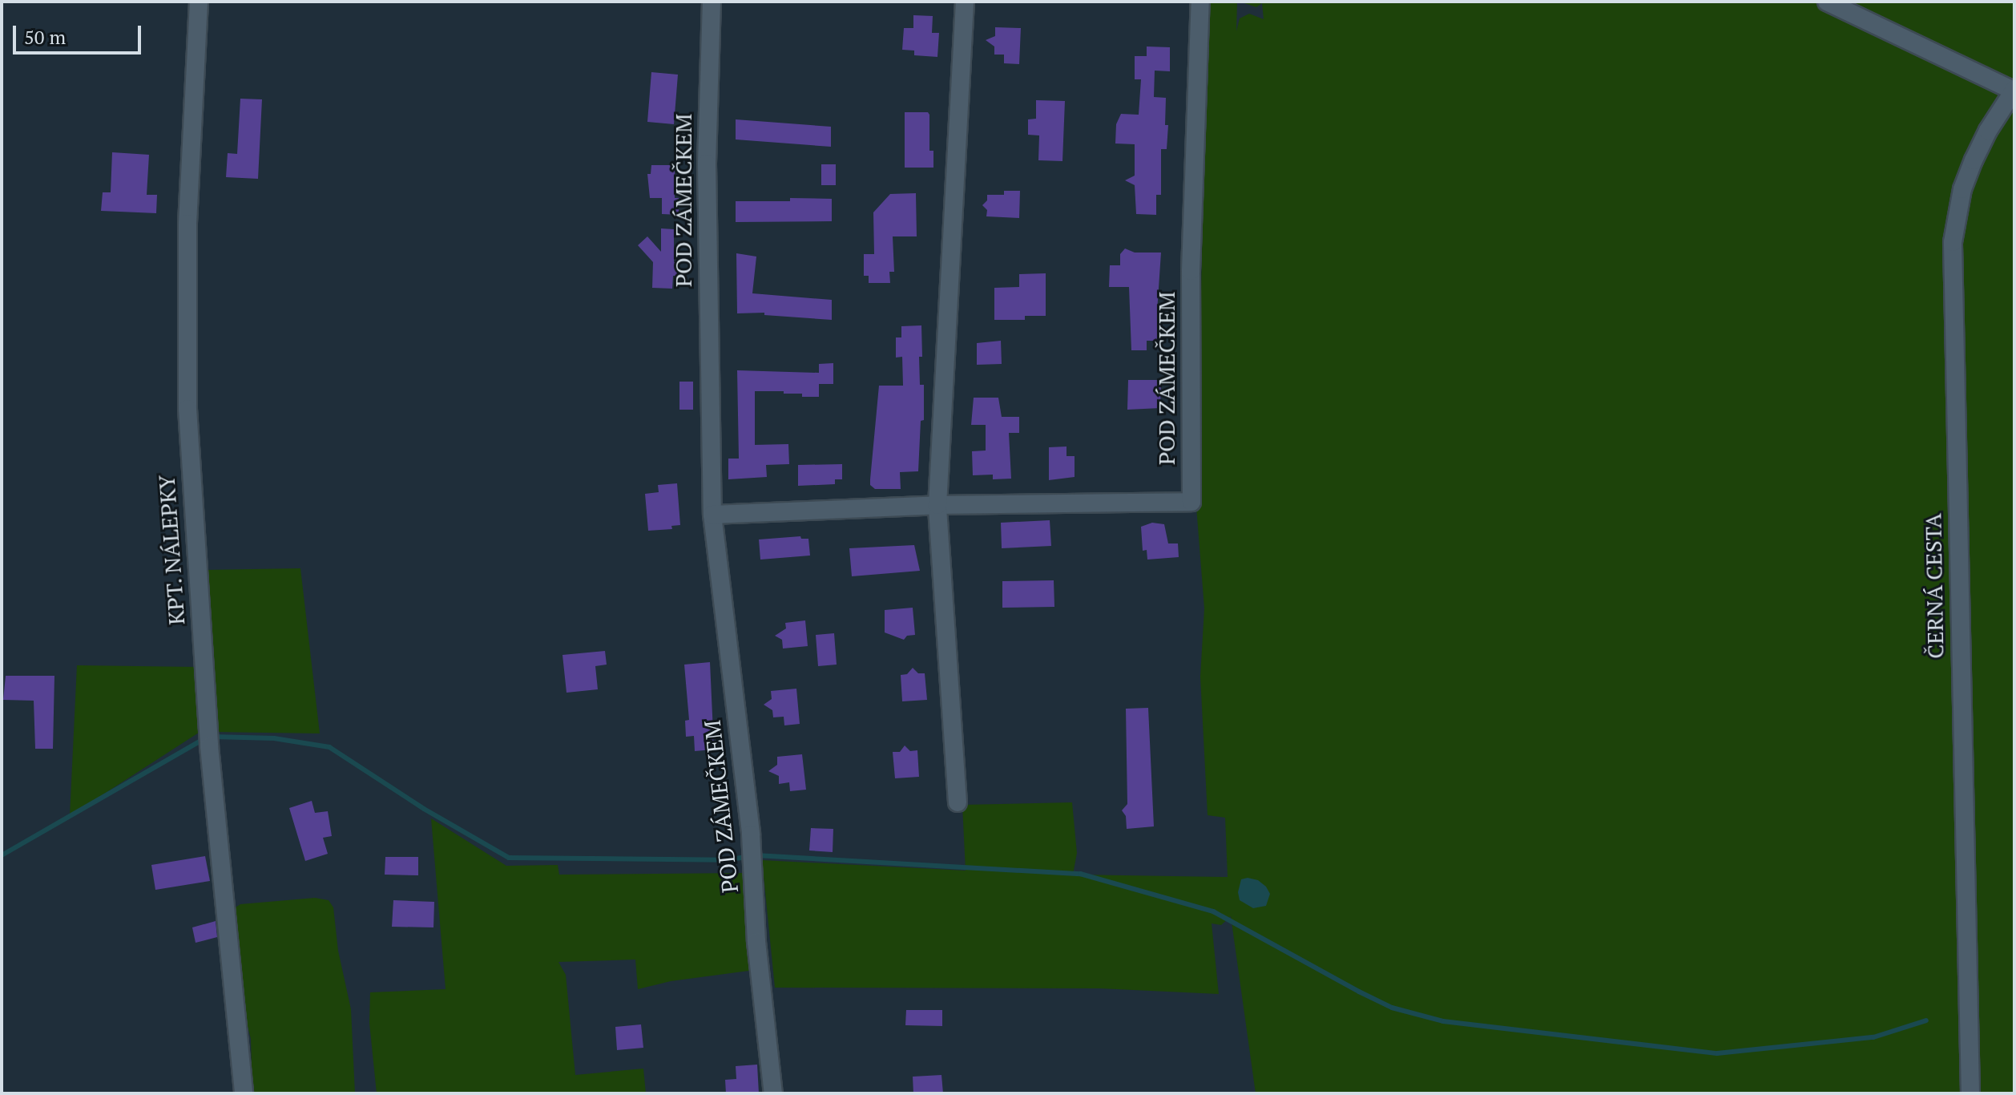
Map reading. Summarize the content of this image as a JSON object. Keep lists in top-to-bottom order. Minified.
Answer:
{"streets":{"street":["POD ZÁMEČKEM","KPT. NÁLEPKY","ČERNÁ CESTA"]},"scale_bar":"50 m"}
